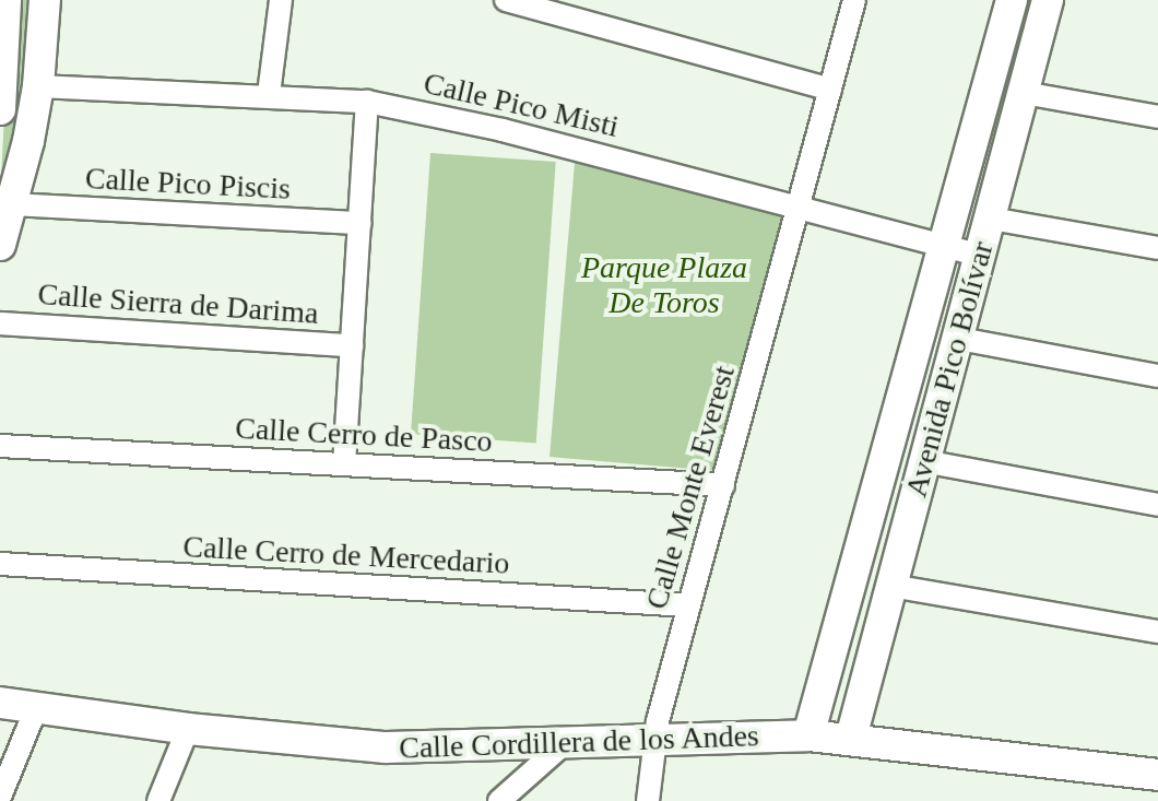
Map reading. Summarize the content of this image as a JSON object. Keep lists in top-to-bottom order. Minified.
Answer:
{"streets":{"street":["Calle Pico Misti","Calle Pico Piscis","Calle Sierra de Darima","Avenida Pico Bolívar","Calle Cerro de Pasco","Calle Monte Everest","Calle Cerro de Mercedario","Calle Cordillera de los Andes"]},"crossings":[["Calle Pico Misti","Avenida Pico Bolívar"],["Calle Pico Misti","Calle Monte Everest"],["Avenida Pico Bolívar","Calle Cordillera de los Andes"],["Calle Cerro de Pasco","Calle Monte Everest"],["Calle Monte Everest","Calle Cerro de Mercedario"],["Calle Monte Everest","Calle Cordillera de los Andes"]],"parks":["Parque Plaza De Toros"]}
